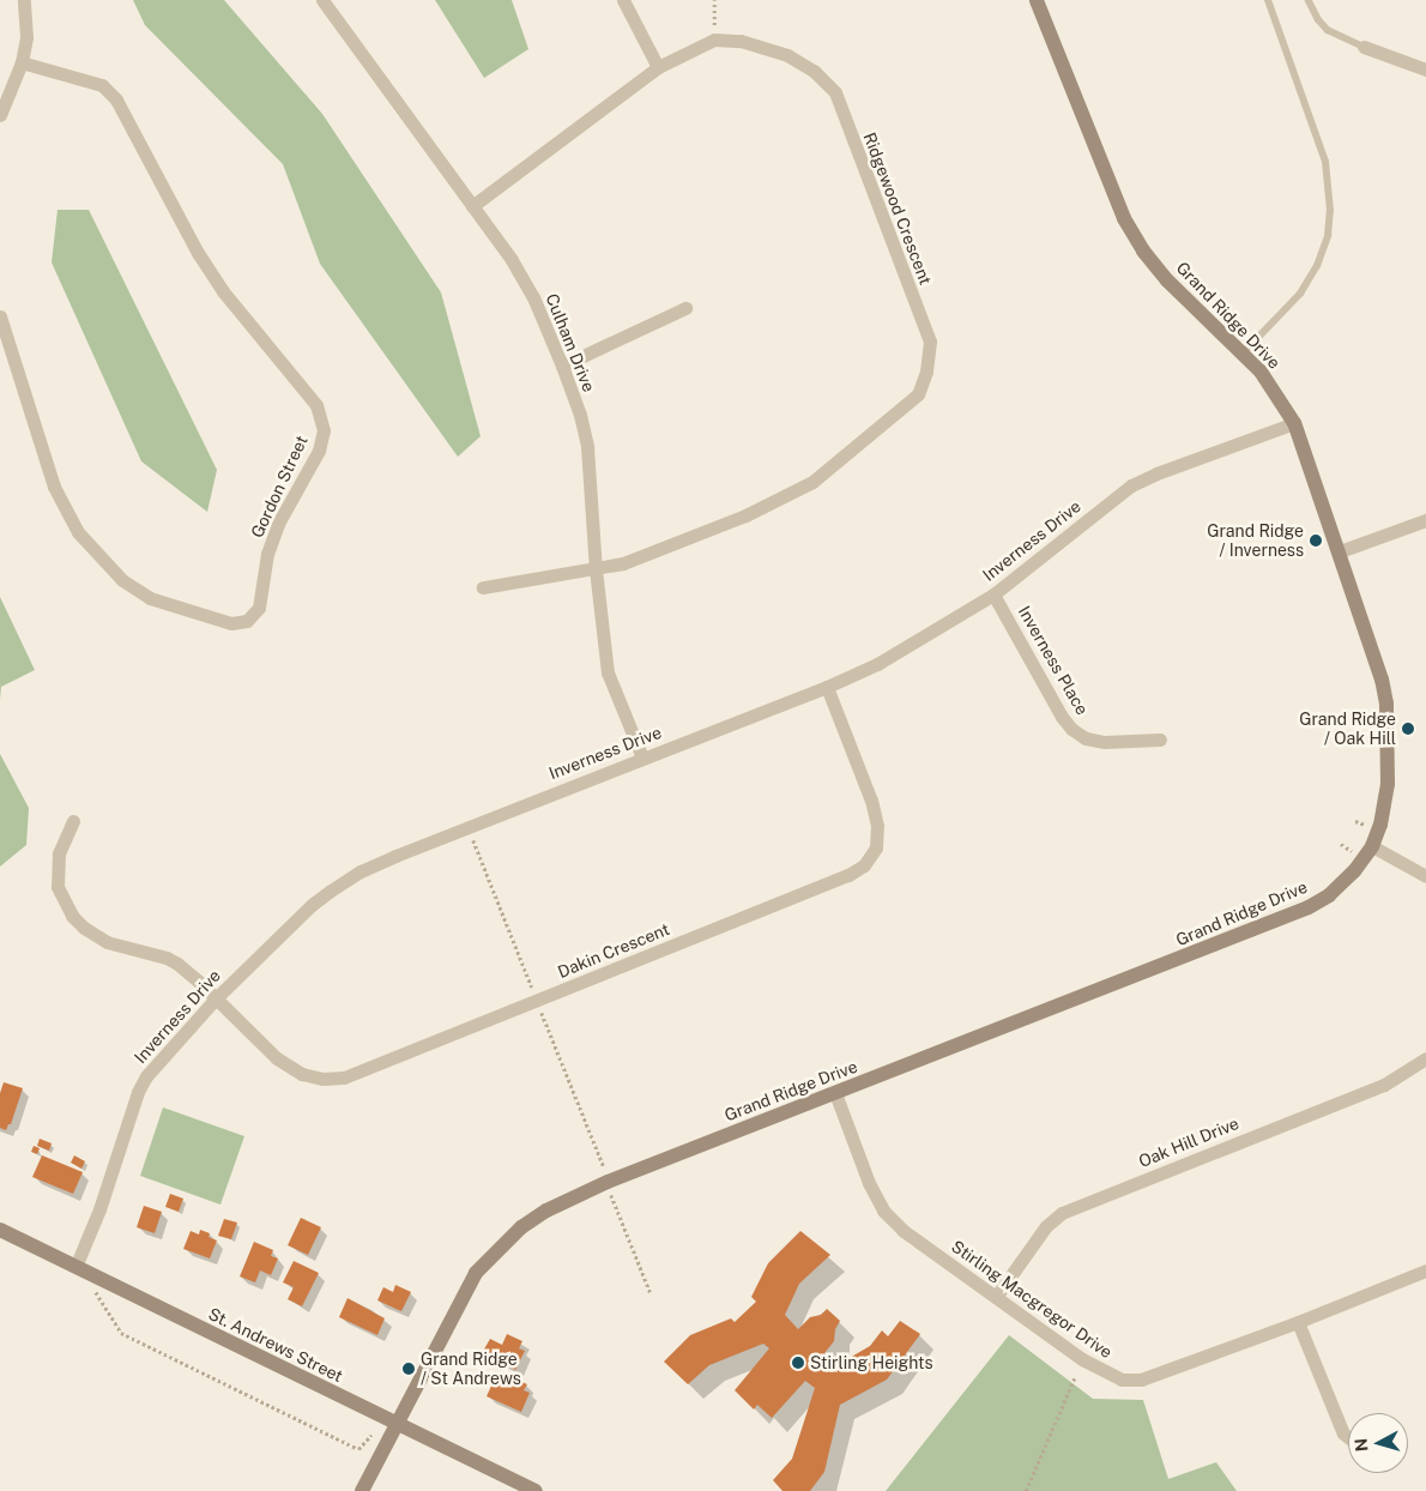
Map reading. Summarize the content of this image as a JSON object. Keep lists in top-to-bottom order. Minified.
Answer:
{"streets":{"street":["Ridgewood Crescent","Grand Ridge Drive","Culham Drive","Gordon Street","Inverness Drive","Inverness Place","Dakin Crescent","Oak Hill Drive","Stirling Macgregor Drive","St. Andrews Street"]},"crossings":[["Ridgewood Crescent","Culham Drive"],["Grand Ridge Drive","Inverness Drive"],["Grand Ridge Drive","Stirling Macgregor Drive"],["Grand Ridge Drive","St. Andrews Street"],["Culham Drive","Inverness Drive"],["Inverness Drive","Inverness Place"],["Inverness Drive","Dakin Crescent"],["Inverness Drive","St. Andrews Street"],["Oak Hill Drive","Stirling Macgregor Drive"]],"places":["Grand Ridge / Inverness","Grand Ridge / Oak Hill","Stirling Heights","Grand Ridge / St Andrews"],"north":"left"}
